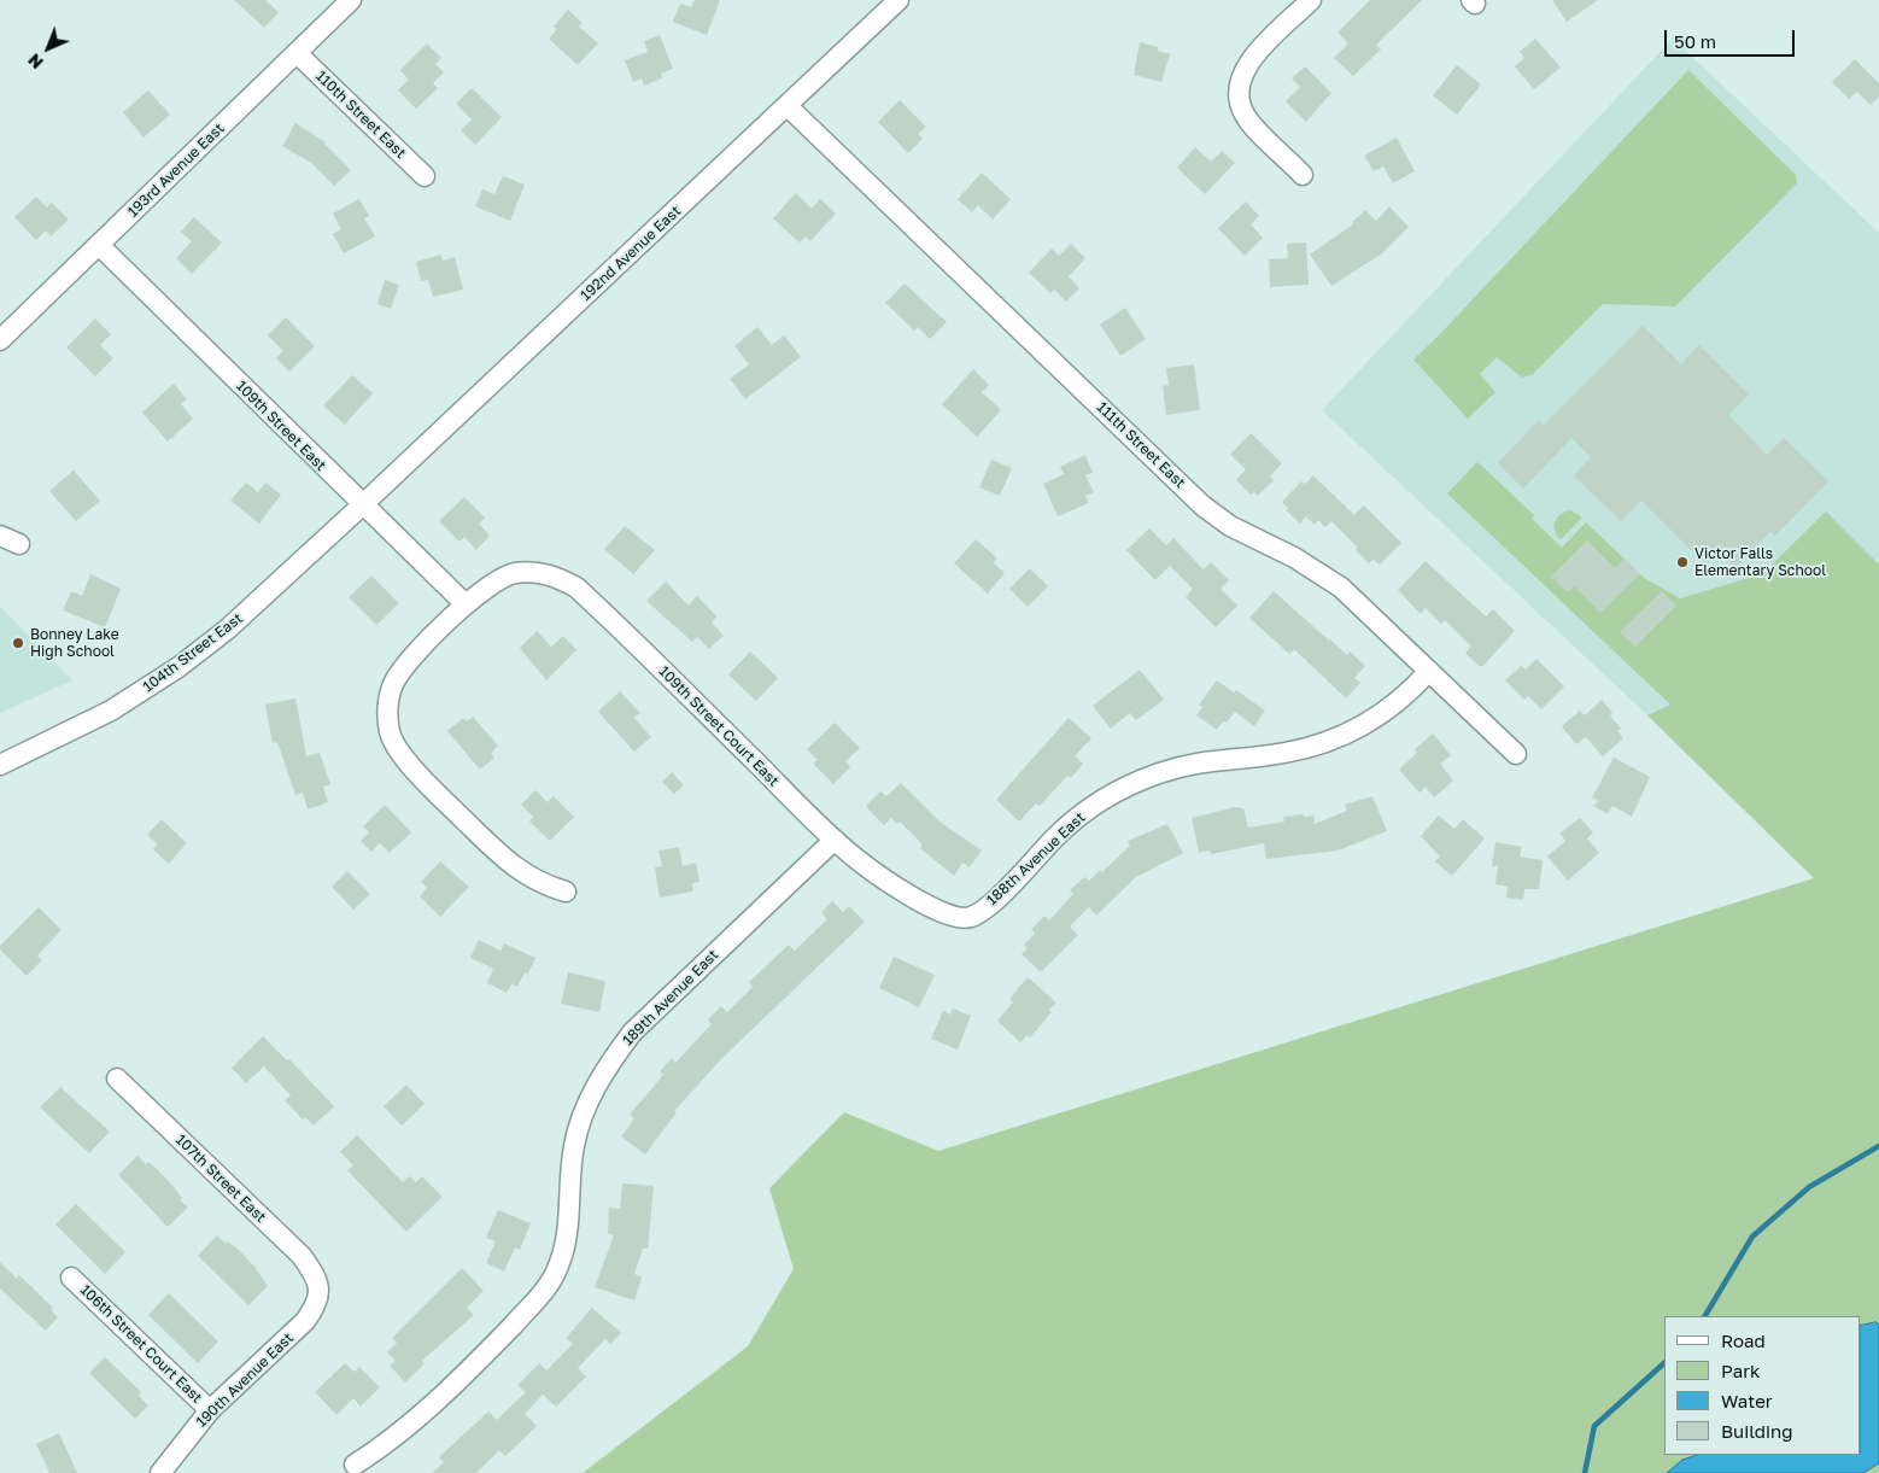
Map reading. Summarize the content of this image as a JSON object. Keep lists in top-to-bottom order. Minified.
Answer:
{"streets":{"street":["110th Street East","193rd Avenue East","192nd Avenue East","109th Street East","111th Street East","104th Street East","109th Street Court East","188th Avenue East","189th Avenue East","107th Street East","106th Street Court East","190th Avenue East"]},"crossings":[["110th Street East","193rd Avenue East"],["193rd Avenue East","109th Street East"],["192nd Avenue East","109th Street East"],["192nd Avenue East","111th Street East"],["192nd Avenue East","104th Street East"],["109th Street East","104th Street East"],["109th Street East","109th Street Court East"],["111th Street East","188th Avenue East"],["109th Street Court East","188th Avenue East"],["109th Street Court East","189th Avenue East"],["107th Street East","190th Avenue East"],["106th Street Court East","190th Avenue East"]],"places":["Victor Falls Elementary School","Bonney Lake High School"],"legend":["Road","Park","Water","Building"],"scale_bar":"50 m","north":"bottom left"}
